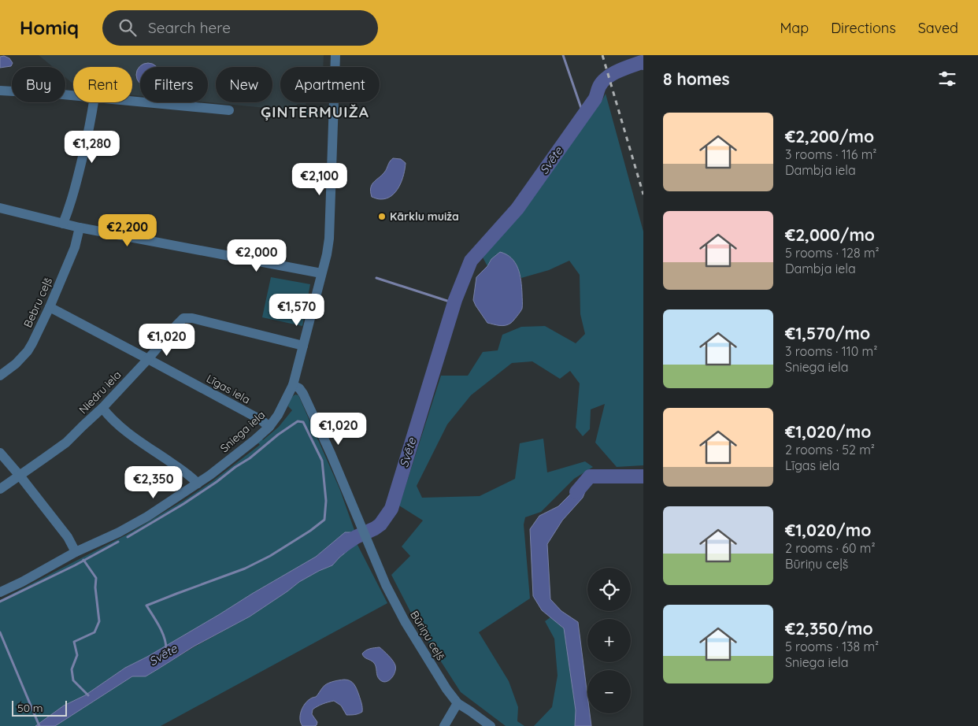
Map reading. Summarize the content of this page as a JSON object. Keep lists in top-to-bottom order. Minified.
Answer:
{"streets":{"street":["Bebru ceļš","Līgas iela","Niedru iela","Sniega iela","Būriņu ceļš"]},"crossings":[["Bebru ceļš","Līgas iela"],["Līgas iela","Niedru iela"],["Līgas iela","Sniega iela"],["Niedru iela","Sniega iela"],["Sniega iela","Būriņu ceļš"]],"districts":["ĢINTERMUIŽA"],"water":["Svēte"],"places":["Kārklu muiža"],"scale_bar":"50 m","page":{"header":"Homiq","search":"Search here","nav":["Map","Directions","Saved"],"heading":"8 homes","chip":["Buy","Rent","Filters","New","Apartment"],"list":[{"name":"€2,200/mo","note":"3 rooms · 116 m² · Dambja iela"},{"name":"€2,000/mo","note":"5 rooms · 128 m² · Dambja iela"},{"name":"€1,570/mo","note":"3 rooms · 110 m² · Sniega iela"},{"name":"€1,020/mo","note":"2 rooms · 52 m² · Līgas iela"},{"name":"€1,020/mo","note":"2 rooms · 60 m² · Būriņu ceļš"},{"name":"€2,350/mo","note":"5 rooms · 138 m² · Sniega iela"}],"price":["€1,280","€2,100","€2,200","€2,000","€1,570","€1,020","€1,020","€2,350"],"map_buttons":["+","−"],"scale":"50 m"}}
